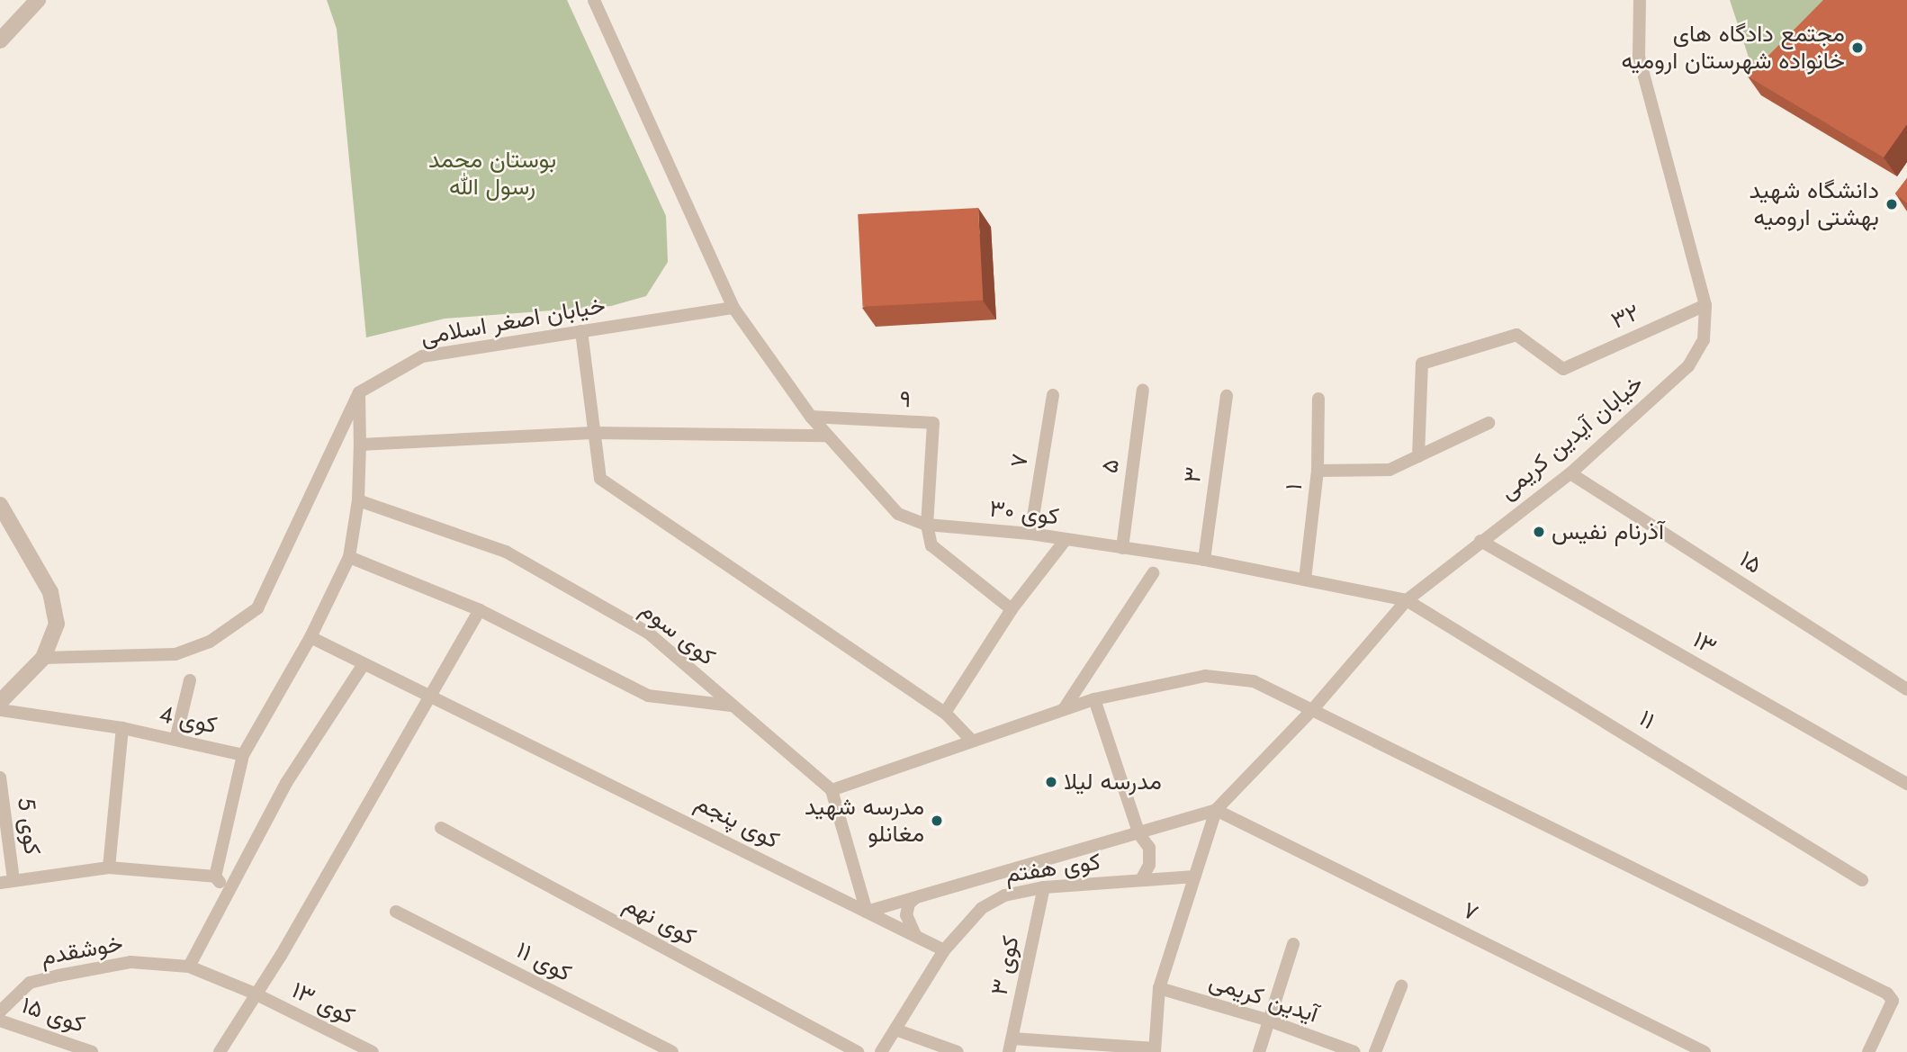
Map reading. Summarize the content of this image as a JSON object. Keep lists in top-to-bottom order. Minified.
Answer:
{"streets":{"street":["۳۲","خیابان اصغر اسلامی","۹","خیابان آیدین کریمی","۷","۵","۳","۱","کوی ۳۰","۱۵","کوی سوم","۱۳","کوی 4","۱۱","کوی پنجم","کوی 5","کوی هفتم","کوی نهم","خوشقدم","کوی ۱۱","کوی ۳","آیدین کریمی","کوی ۱۳","کوی ۱۵"]},"crossings":[["۳۲","خیابان آیدین کریمی"],["خیابان اصغر اسلامی","کوی ۳۰"],["۹","کوی ۳۰"],["خیابان آیدین کریمی","۷"],["خیابان آیدین کریمی","کوی ۳۰"],["خیابان آیدین کریمی","۱۵"],["خیابان آیدین کریمی","۱۳"],["خیابان آیدین کریمی","۱۱"],["۷","کوی ۳۰"],["۵","کوی ۳۰"],["۳","کوی ۳۰"],["۱","کوی ۳۰"],["کوی ۳۰","۱۱"],["کوی پنجم","کوی هفتم"],["کوی هفتم","کوی ۳"],["خوشقدم","کوی ۱۳"]],"parks":["بوستان محمد رسول الله"],"places":["مجتمع دادگاه های خانواده شهرستان ارومیه","دانشگاه شهید بهشتی ارومیه","آذرنام نفیس","مدرسه لیلا","مدرسه شهید مغانلو"]}
